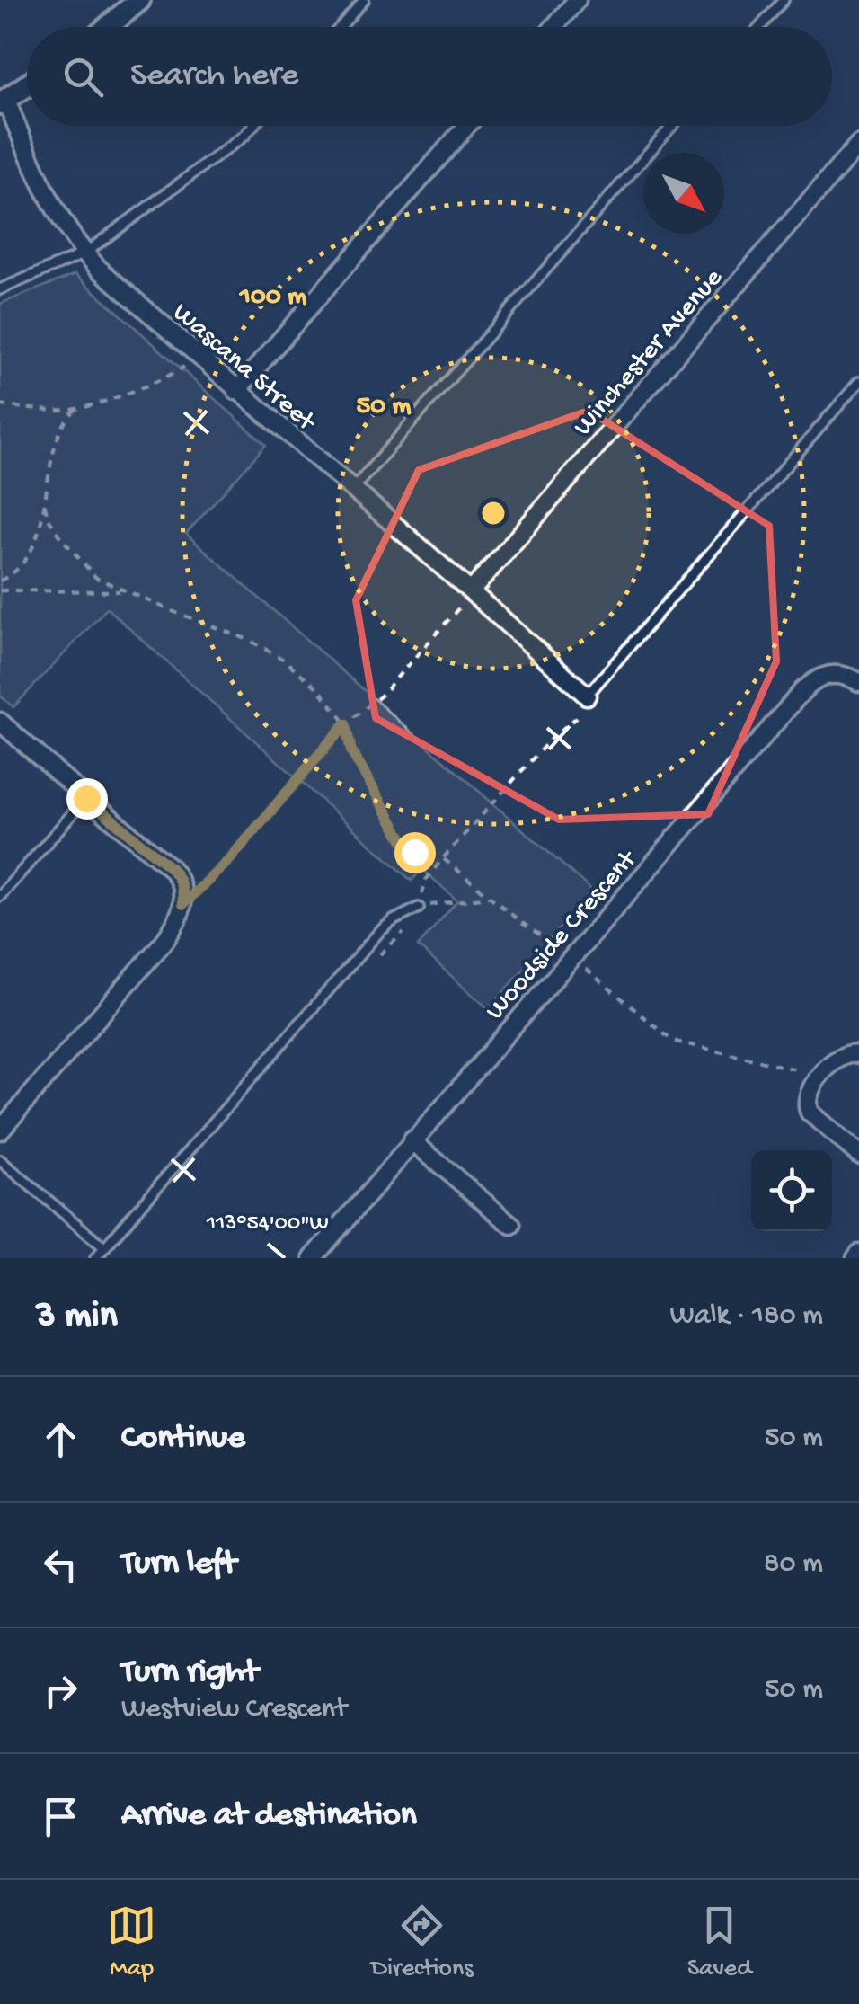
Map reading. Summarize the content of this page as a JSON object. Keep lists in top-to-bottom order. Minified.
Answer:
{"streets":{"street":["Winchester Avenue","Wascana Street","Woodside Crescent"]},"crossings":[["Winchester Avenue","Wascana Street"]],"north":"bottom right","page":{"search":"Search here","heading":["3 min","Walk · 180 m"],"list":[["Continue","50 m"],["Turn left","80 m"],["Turn right","Westview Crescent","50 m"],"Arrive at destination"],"nav":["Map","Directions","Saved"]},"coordinates":["113°54'00\"W"],"rings":["100 m","50 m"]}
